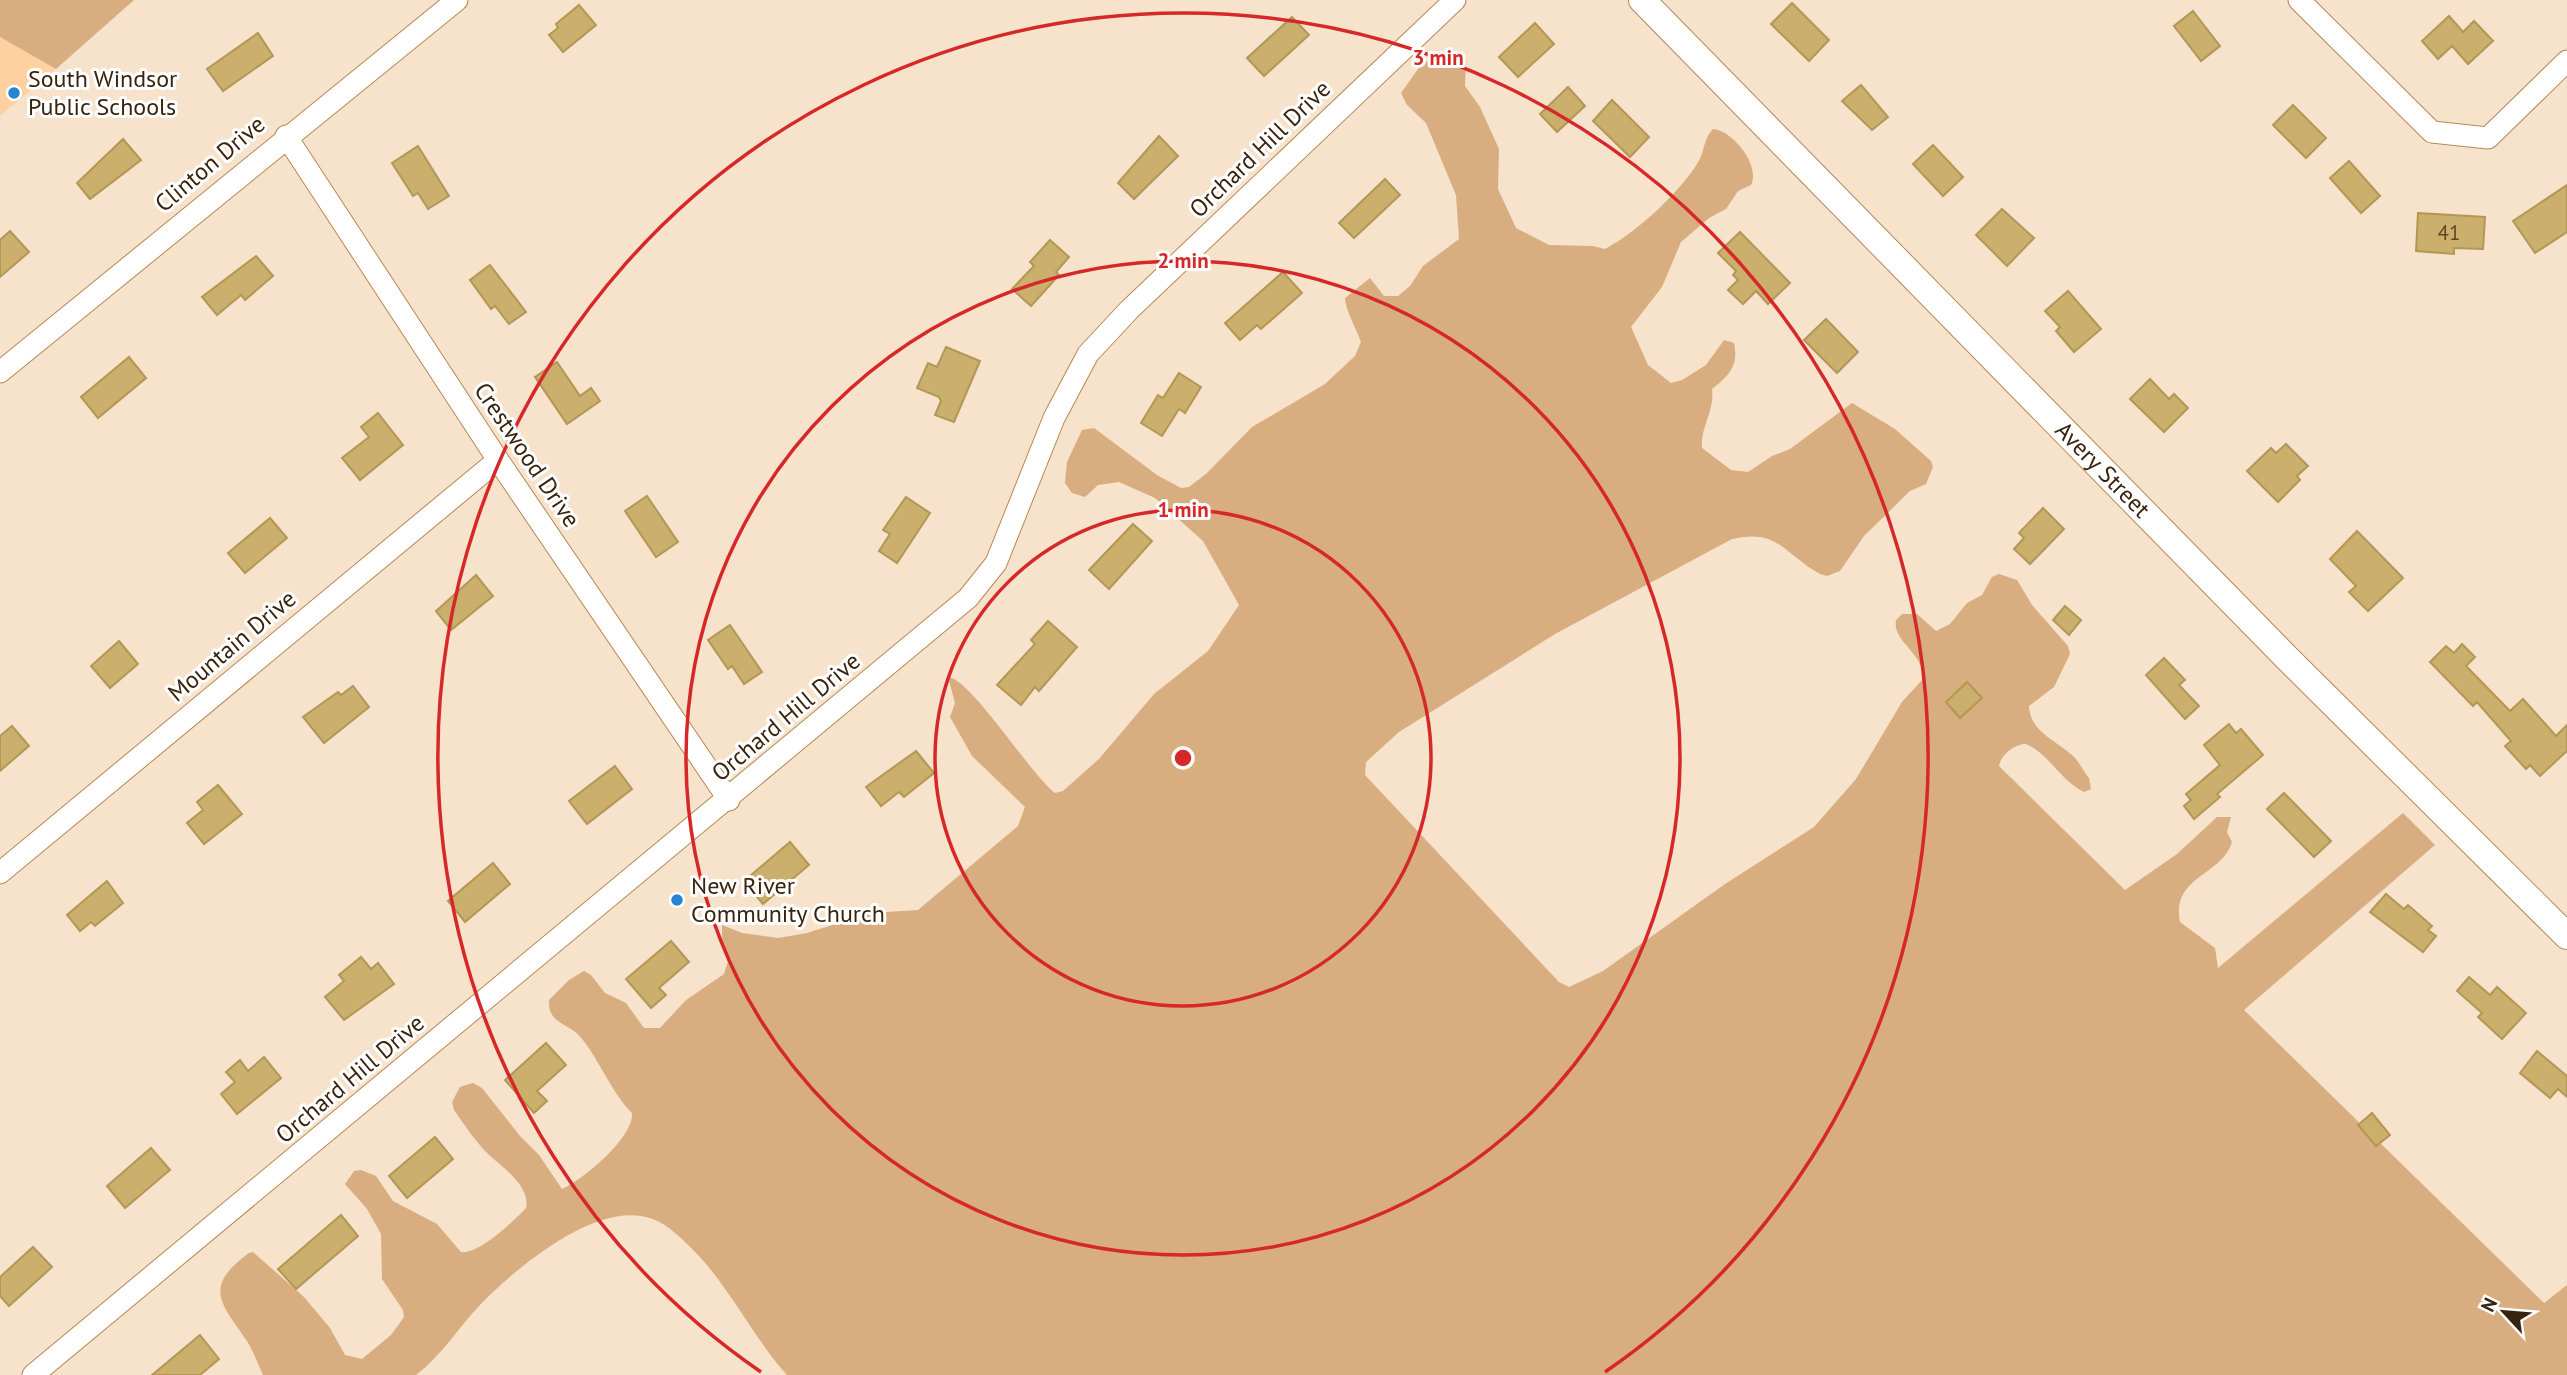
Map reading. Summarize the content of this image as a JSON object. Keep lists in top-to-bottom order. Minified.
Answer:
{"streets":{"main road":["Avery Street"],"street":["Orchard Hill Drive","Clinton Drive","Crestwood Drive","Mountain Drive"]},"crossings":[["Orchard Hill Drive","Crestwood Drive"],["Clinton Drive","Crestwood Drive"],["Crestwood Drive","Mountain Drive"]],"places":["South Windsor Public Schools","New River Community Church"],"house_numbers":["41"],"north":"top left","rings":["3 min","2 min","1 min"]}
